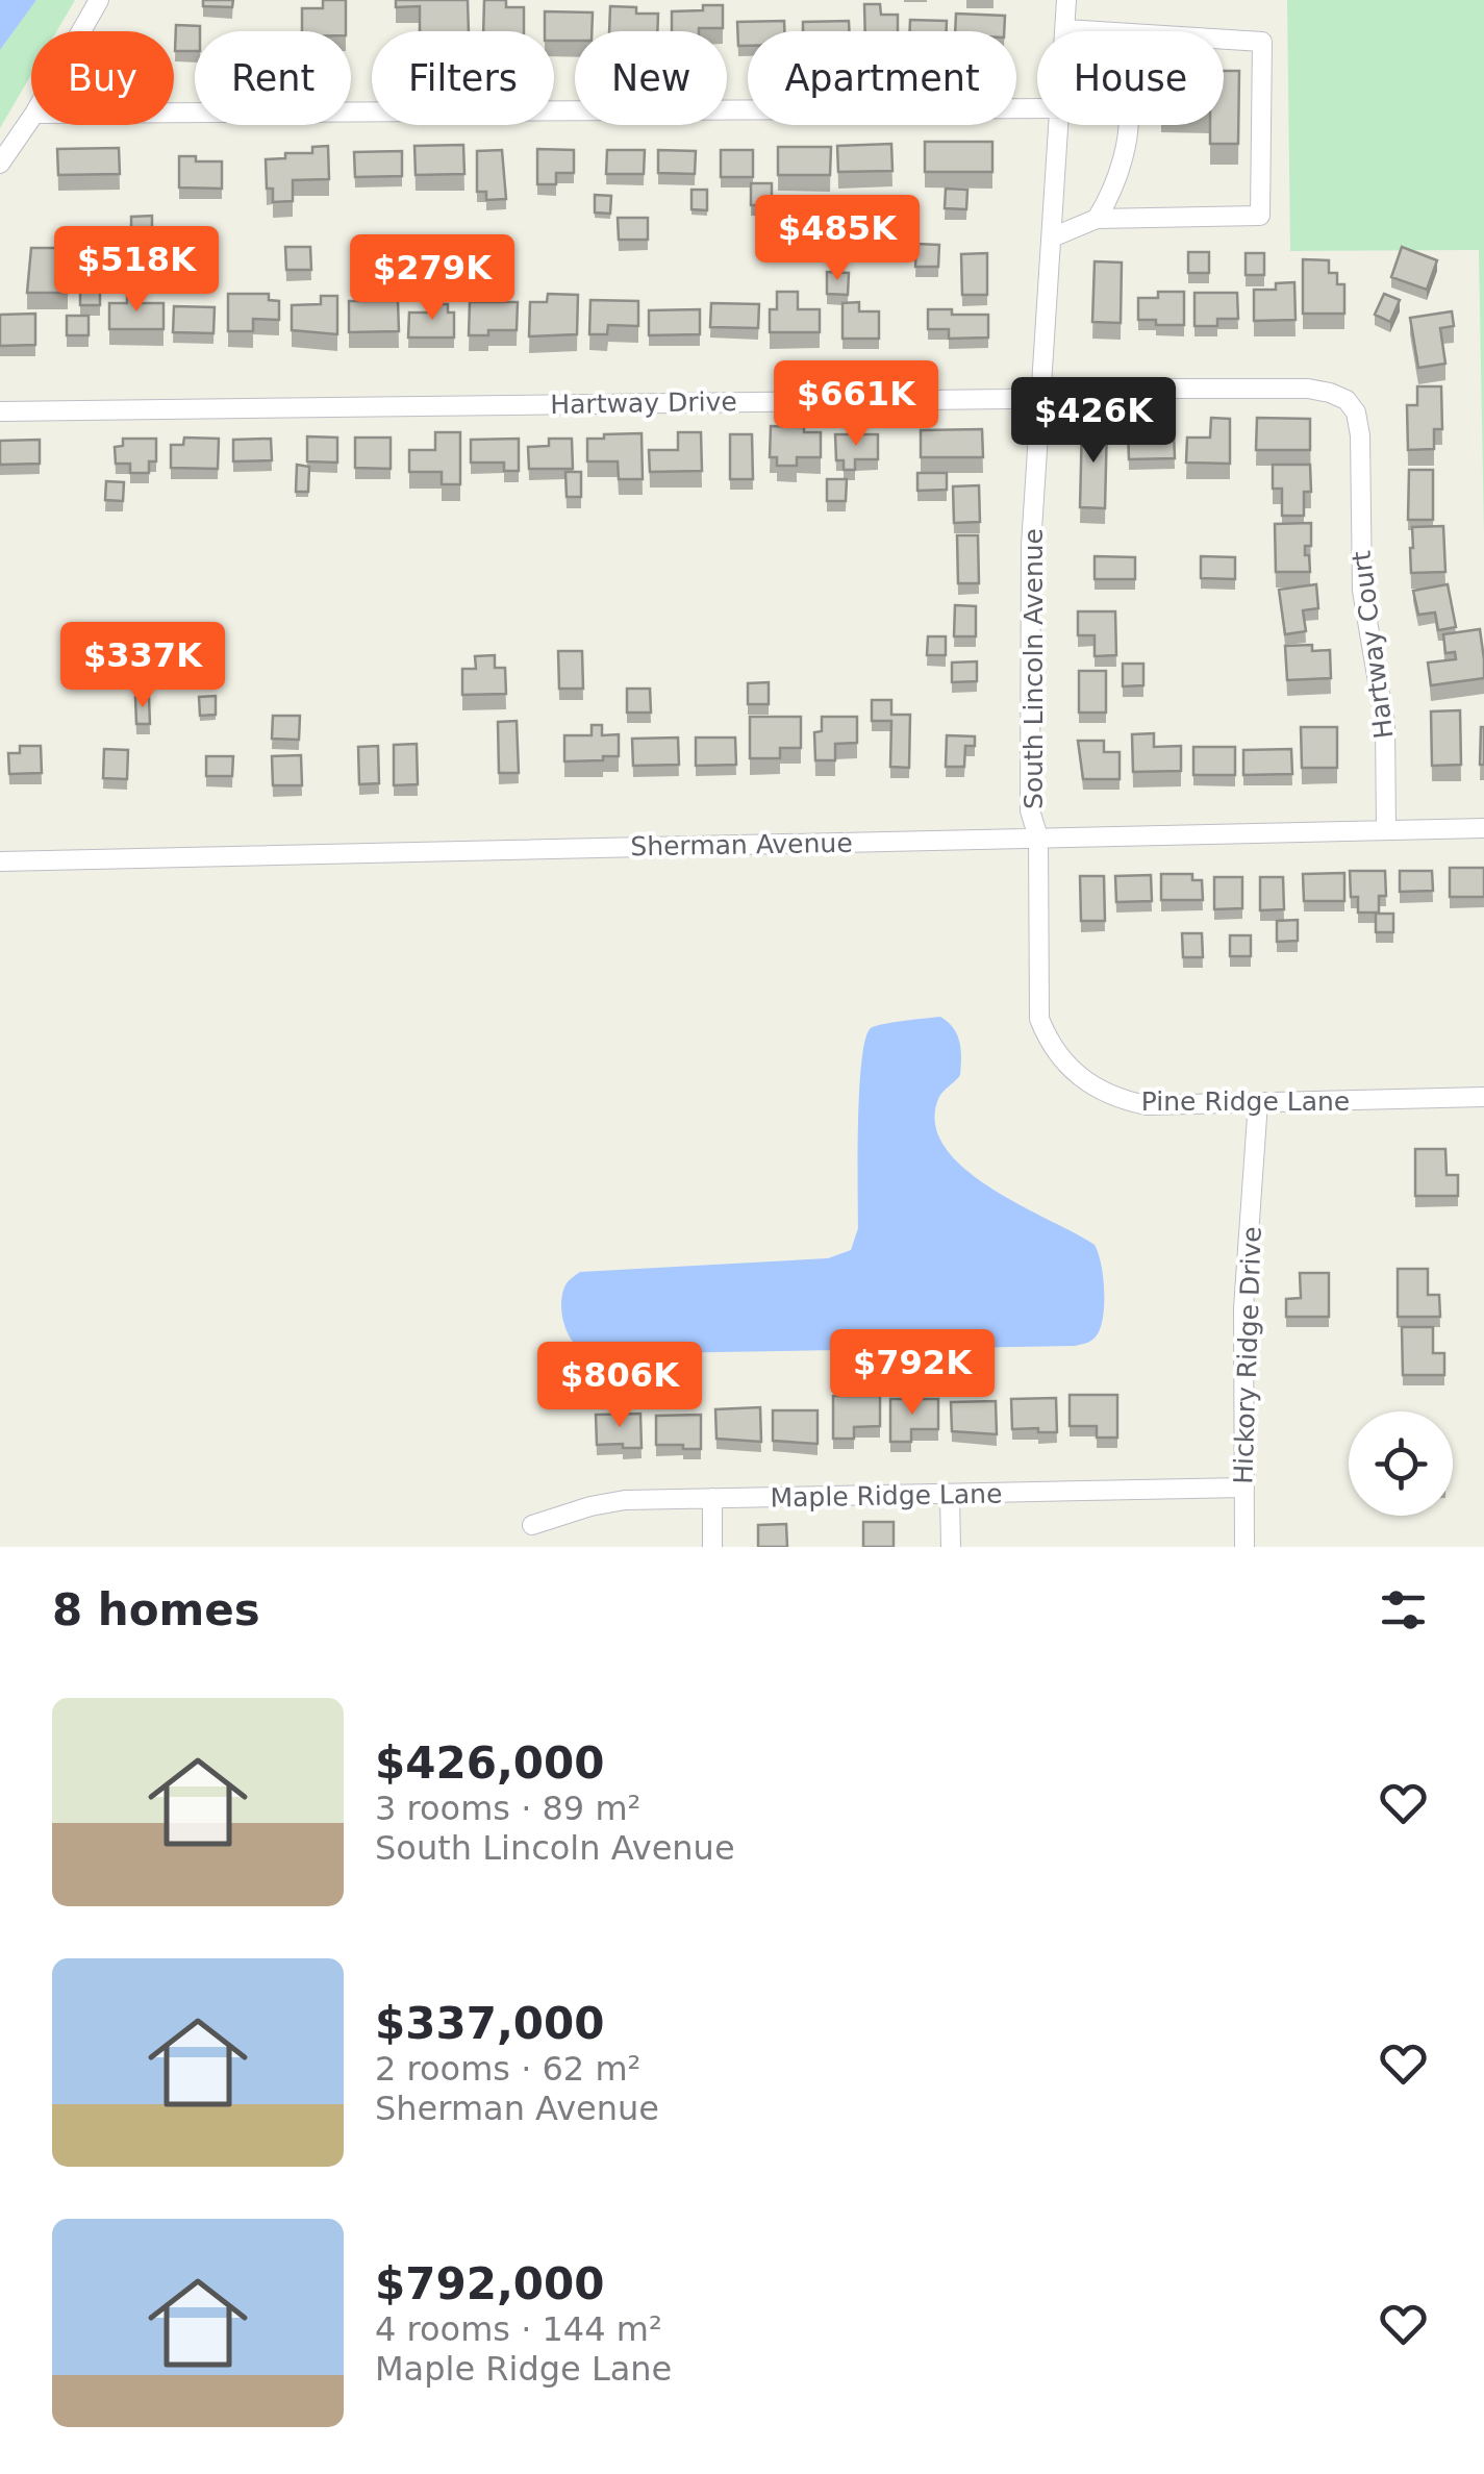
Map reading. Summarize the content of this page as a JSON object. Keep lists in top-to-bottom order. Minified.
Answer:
{"streets":{"street":["Hartway Drive","Hartway Court","South Lincoln Avenue","Sherman Avenue","Pine Ridge Lane","Hickory Ridge Drive","Maple Ridge Lane"]},"crossings":[["Hartway Drive","Hartway Court"],["Hartway Drive","South Lincoln Avenue"],["Hartway Court","Sherman Avenue"],["South Lincoln Avenue","Sherman Avenue"],["South Lincoln Avenue","Pine Ridge Lane"],["Sherman Avenue","Pine Ridge Lane"],["Pine Ridge Lane","Hickory Ridge Drive"],["Hickory Ridge Drive","Maple Ridge Lane"]],"page":{"chip":["Buy","Rent","Filters","New","Apartment","House"],"price":["$485K","$518K","$279K","$661K","$426K","$337K","$792K","$806K"],"heading":"8 homes","list":[{"name":"$426,000","note":"3 rooms · 89 m² · South Lincoln Avenue"},{"name":"$337,000","note":"2 rooms · 62 m² · Sherman Avenue"},{"name":"$792,000","note":"4 rooms · 144 m² · Maple Ridge Lane"}]}}
